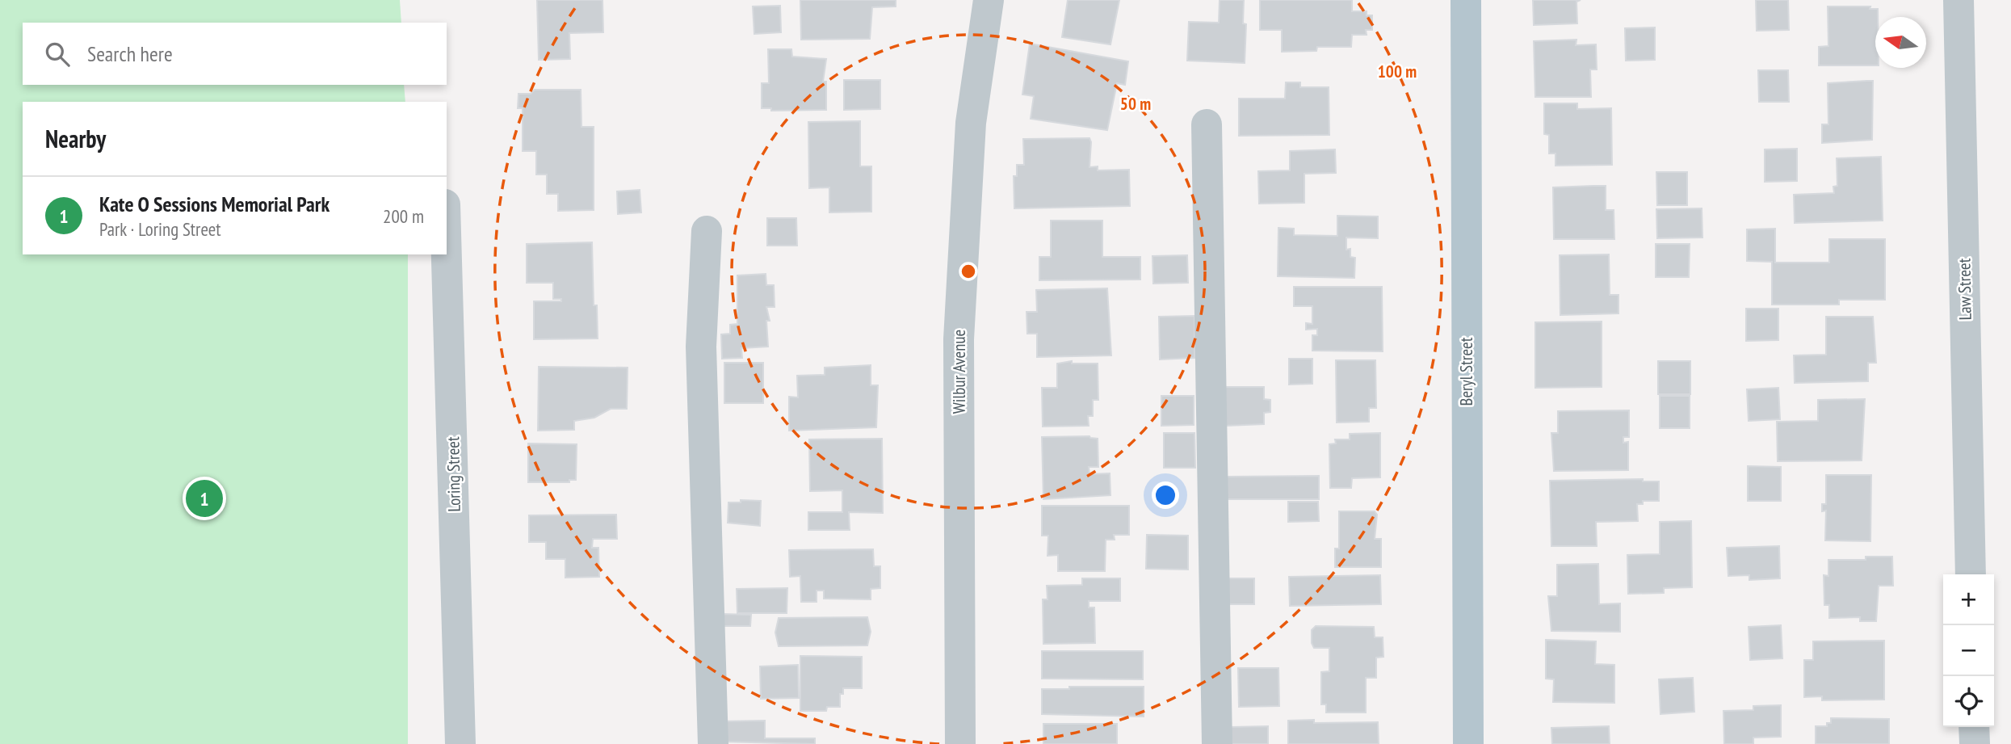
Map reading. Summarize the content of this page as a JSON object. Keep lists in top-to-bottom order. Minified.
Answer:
{"streets":{"main road":["Beryl Street"],"street":["Law Street","Wilbur Avenue","Loring Street"]},"north":"left","page":{"search":"Search here","heading":"Nearby","list":[{"mark":"1","name":"Kate O Sessions Memorial Park","note":"Park · Loring Street","value":"200 m"}],"pins":"1","map_buttons":["+","−"]},"rings":["100 m","50 m"]}
